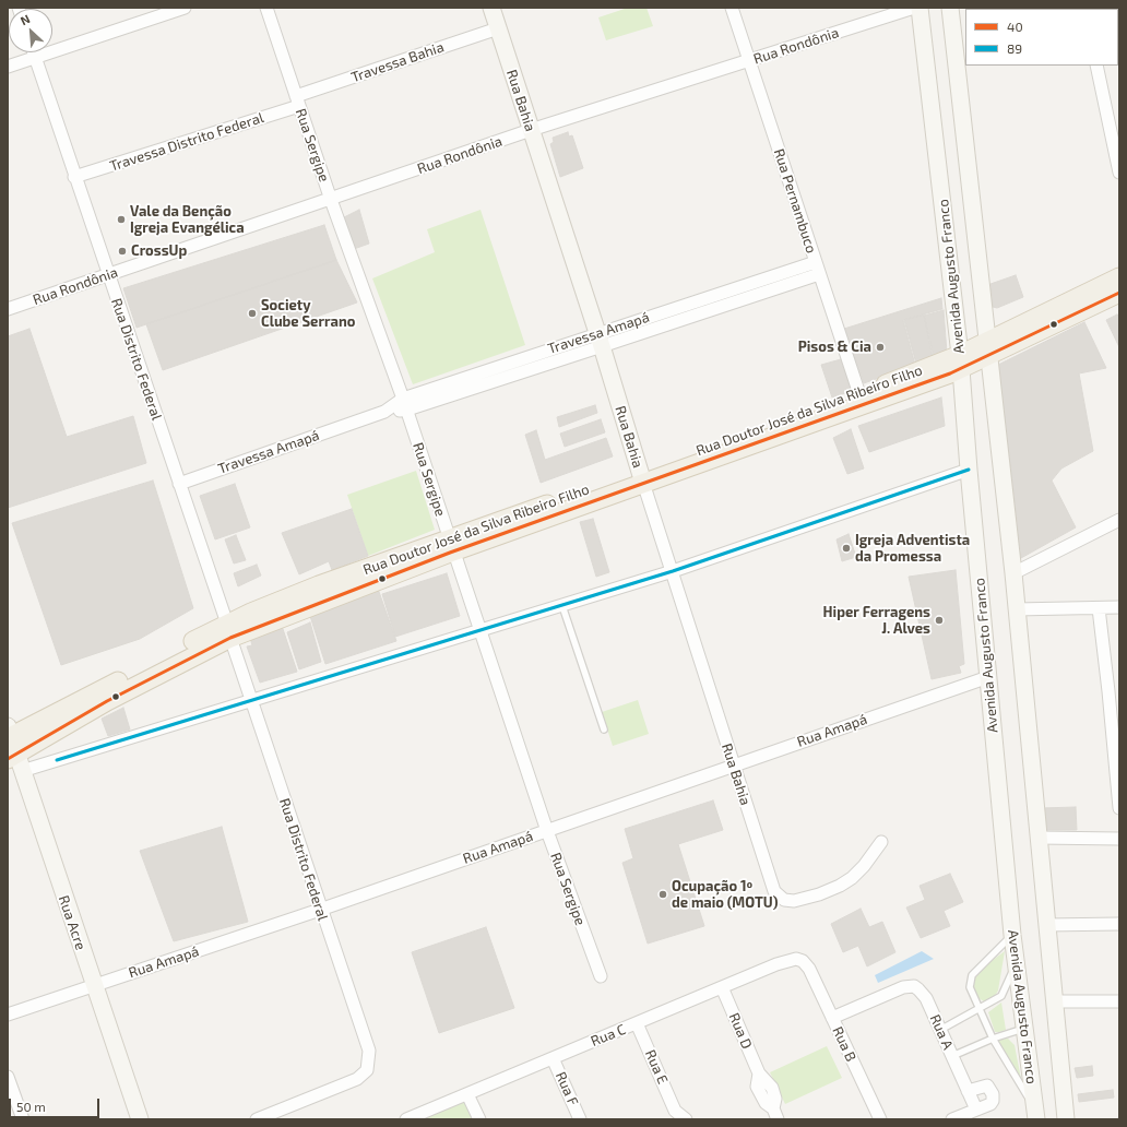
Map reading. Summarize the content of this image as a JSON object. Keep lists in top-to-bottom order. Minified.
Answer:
{"streets":{"main road":["Rua Bahia","Avenida Augusto Franco","Rua Doutor José da Silva Ribeiro Filho","Rua Acre"],"street":["Rua Rondônia","Travessa Bahia","Travessa Distrito Federal","Rua Sergipe","Rua Pernambuco","Travessa Amapá","Rua Distrito Federal","Rua Amapá","Rua D","Rua A","Rua C","Rua B","Rua E","Rua F"]},"crossings":[["Rua Rondônia","Rua Bahia"],["Rua Rondônia","Rua Sergipe"],["Rua Rondônia","Rua Pernambuco"],["Rua Rondônia","Rua Distrito Federal"],["Travessa Bahia","Rua Bahia"],["Travessa Bahia","Travessa Distrito Federal"],["Travessa Bahia","Rua Sergipe"],["Rua Bahia","Travessa Amapá"],["Rua Bahia","Rua Doutor José da Silva Ribeiro Filho"],["Rua Bahia","Rua Amapá"],["Travessa Distrito Federal","Rua Sergipe"],["Travessa Distrito Federal","Rua Distrito Federal"],["Rua Sergipe","Travessa Amapá"],["Rua Sergipe","Rua Doutor José da Silva Ribeiro Filho"],["Rua Sergipe","Rua Amapá"],["Rua Pernambuco","Travessa Amapá"],["Rua Pernambuco","Rua Doutor José da Silva Ribeiro Filho"],["Avenida Augusto Franco","Rua Doutor José da Silva Ribeiro Filho"],["Avenida Augusto Franco","Rua Amapá"],["Travessa Amapá","Rua Distrito Federal"],["Rua Distrito Federal","Rua Doutor José da Silva Ribeiro Filho"],["Rua Distrito Federal","Rua Amapá"],["Rua Doutor José da Silva Ribeiro Filho","Rua Acre"],["Rua Amapá","Rua Acre"],["Rua D","Rua C"],["Rua A","Rua B"],["Rua C","Rua B"],["Rua C","Rua E"],["Rua C","Rua F"]],"places":["Vale da Benção Igreja Evangélica","CrossUp","Society Clube Serrano","Pisos & Cia","Igreja Adventista da Promessa","Hiper Ferragens J. Alves","Ocupação 1º de maio (MOTU)"],"lines":["transit line 40","transit line 89"],"legend":["40","89"],"scale_bar":"50 m","north":"top left"}
